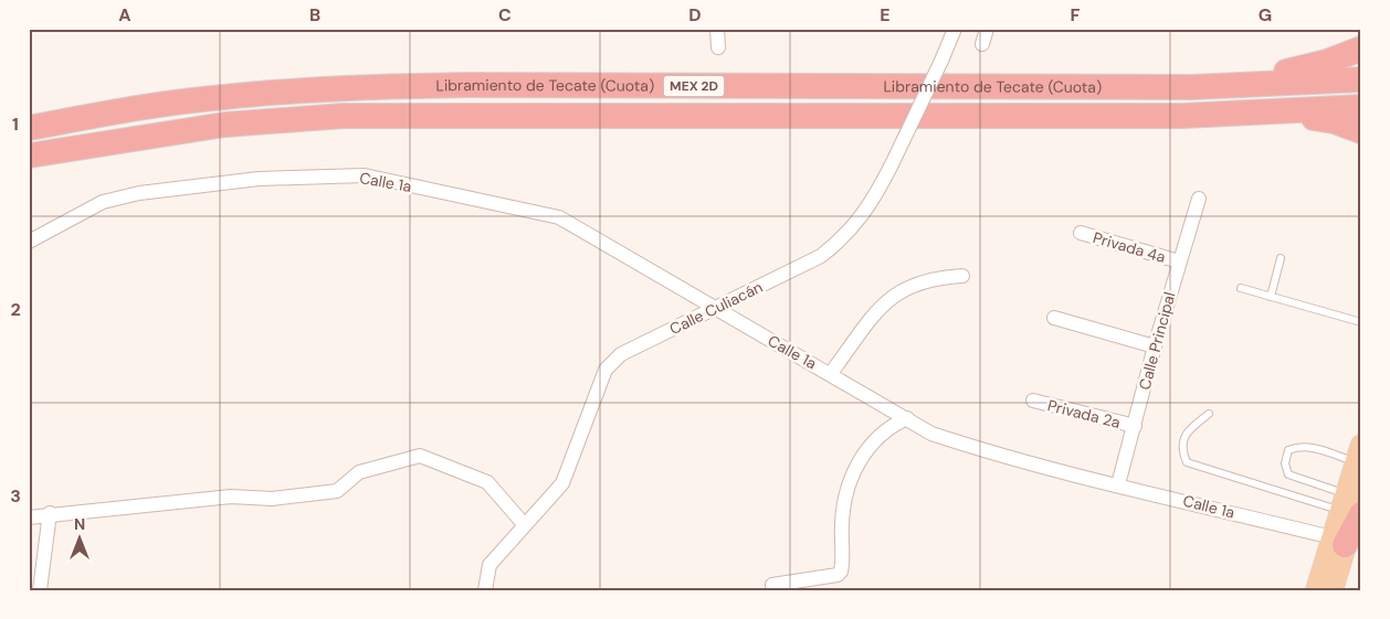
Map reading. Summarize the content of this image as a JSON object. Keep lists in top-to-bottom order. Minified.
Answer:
{"streets":{"highway":["Libramiento de Tecate (Cuota)","MEX 2D"],"street":["Calle 1a","Privada 4a","Calle Culiacán","Calle Principal","Privada 2a"]},"crossings":[["Calle 1a","Calle Culiacán"],["Calle 1a","Calle Principal"],["Privada 4a","Calle Principal"],["Calle Principal","Privada 2a"]],"north":"top","grid":{"columns":["A","B","C","D","E","F","G"],"rows":["1","2","3"]}}
